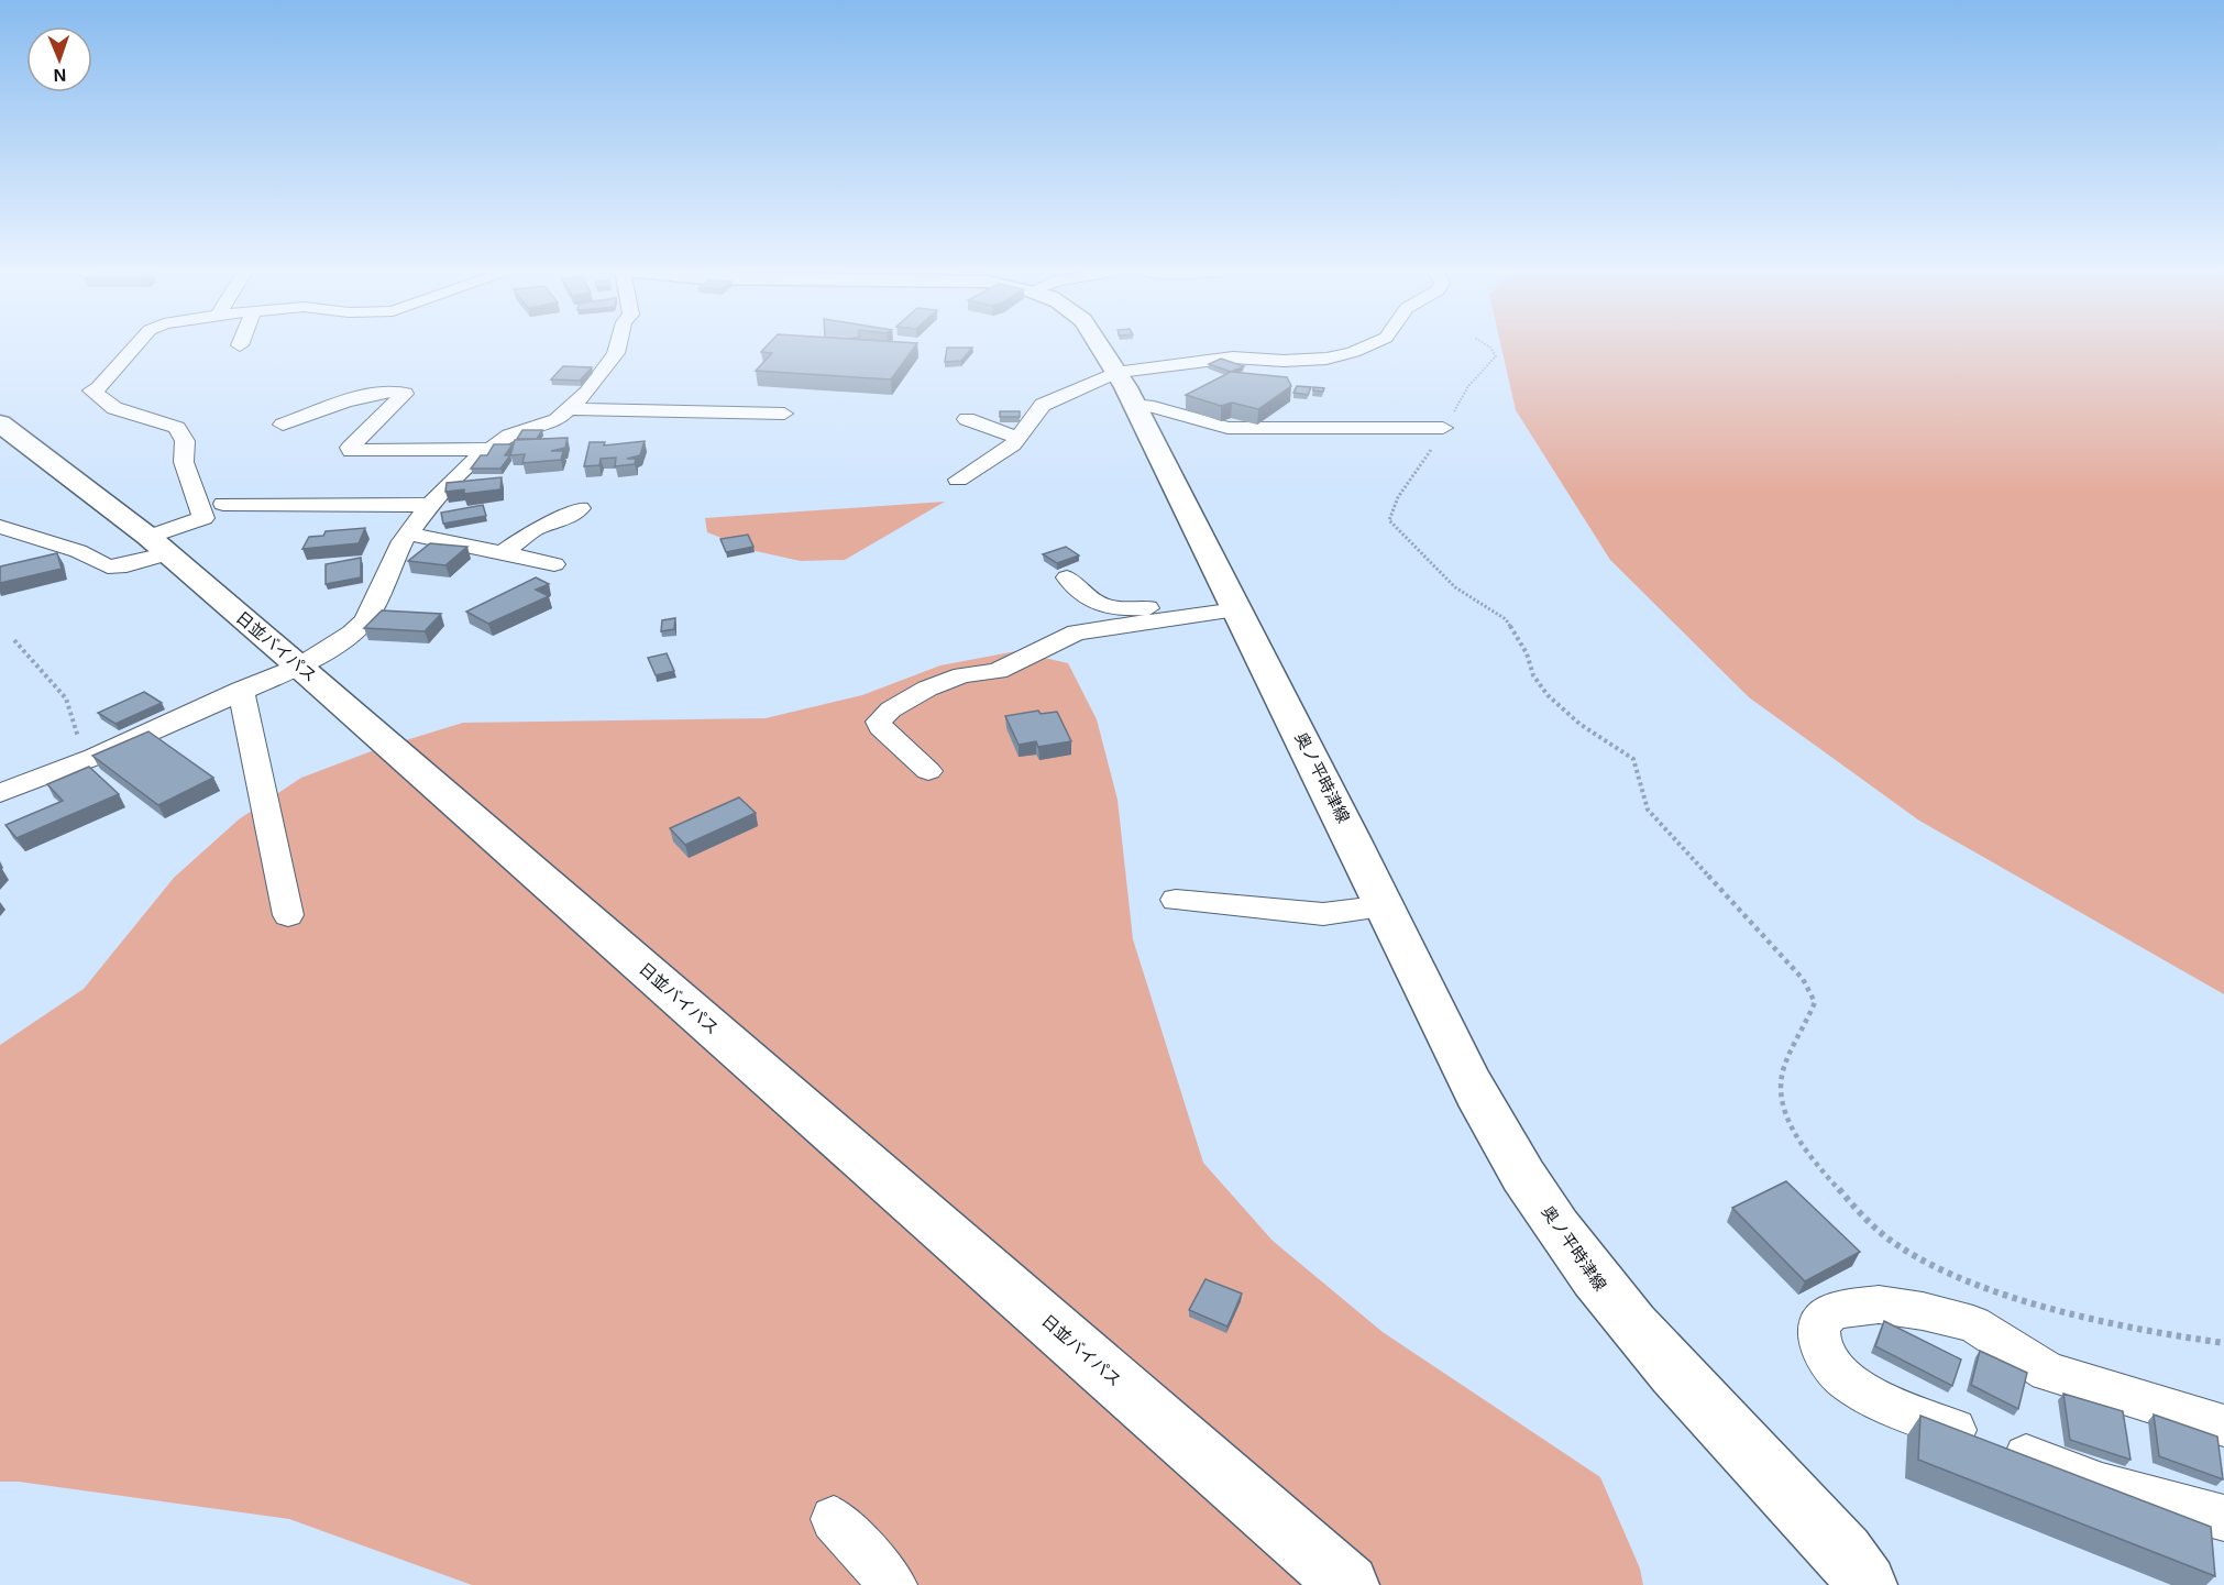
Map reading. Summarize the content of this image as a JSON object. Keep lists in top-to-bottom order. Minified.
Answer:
{"streets":{"main road":["日並バイパス","奥ノ平時津線"]},"north":"bottom"}
